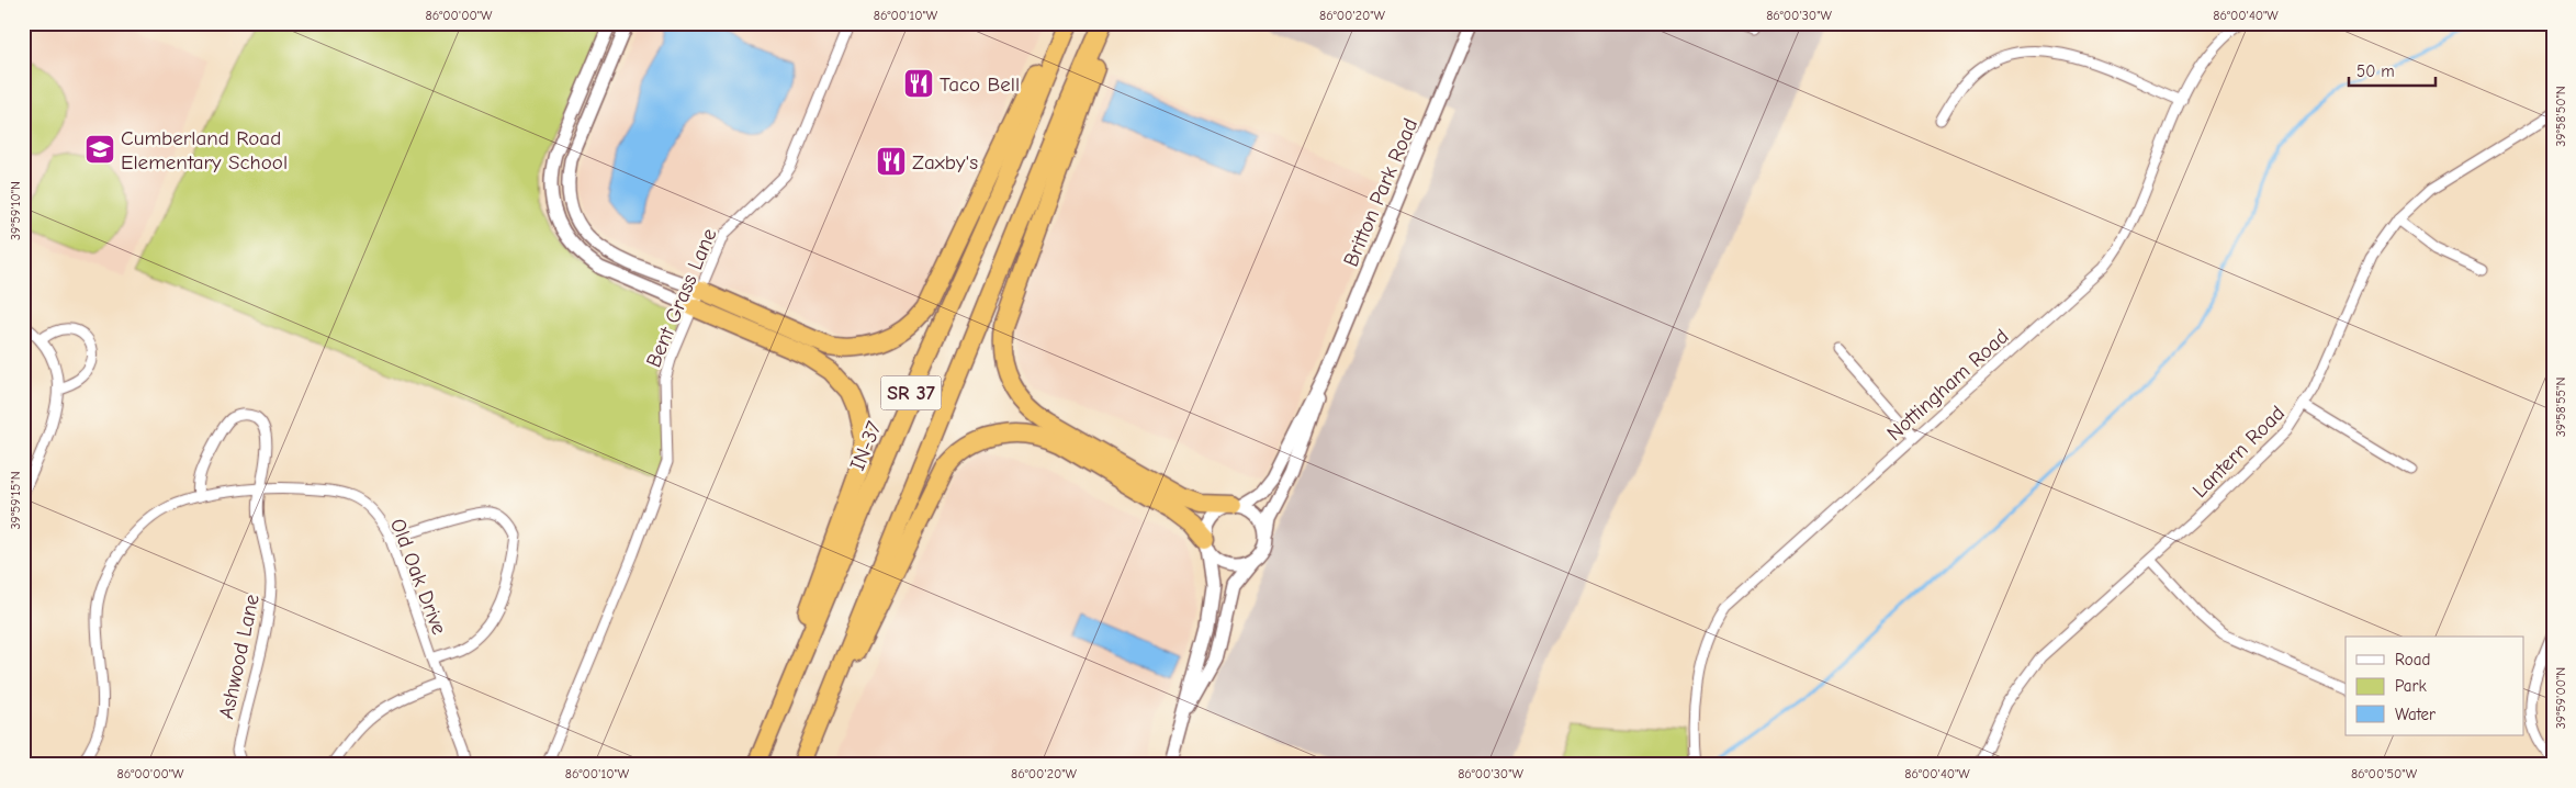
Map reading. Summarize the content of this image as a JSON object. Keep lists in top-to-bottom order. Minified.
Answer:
{"streets":{"highway":["SR 37","IN-37"],"street":["Britton Park Road","Bent Grass Lane","Nottingham Road","Lantern Road","Old Oak Drive","Ashwood Lane"]},"crossings":[["Old Oak Drive","Ashwood Lane"]],"places":{"restaurant":["Taco Bell","Zaxby's"],"school or university":["Cumberland Road Elementary School"]},"legend":["Road","Park","Water"],"scale_bar":"50 m","coordinates":["86°00'00\"W","86°00'10\"W","86°00'20\"W","86°00'30\"W","86°00'40\"W","39°58'50\"N","39°59'10\"N","39°58'55\"N","39°59'15\"N","39°59'00\"N","86°00'50\"W"]}
